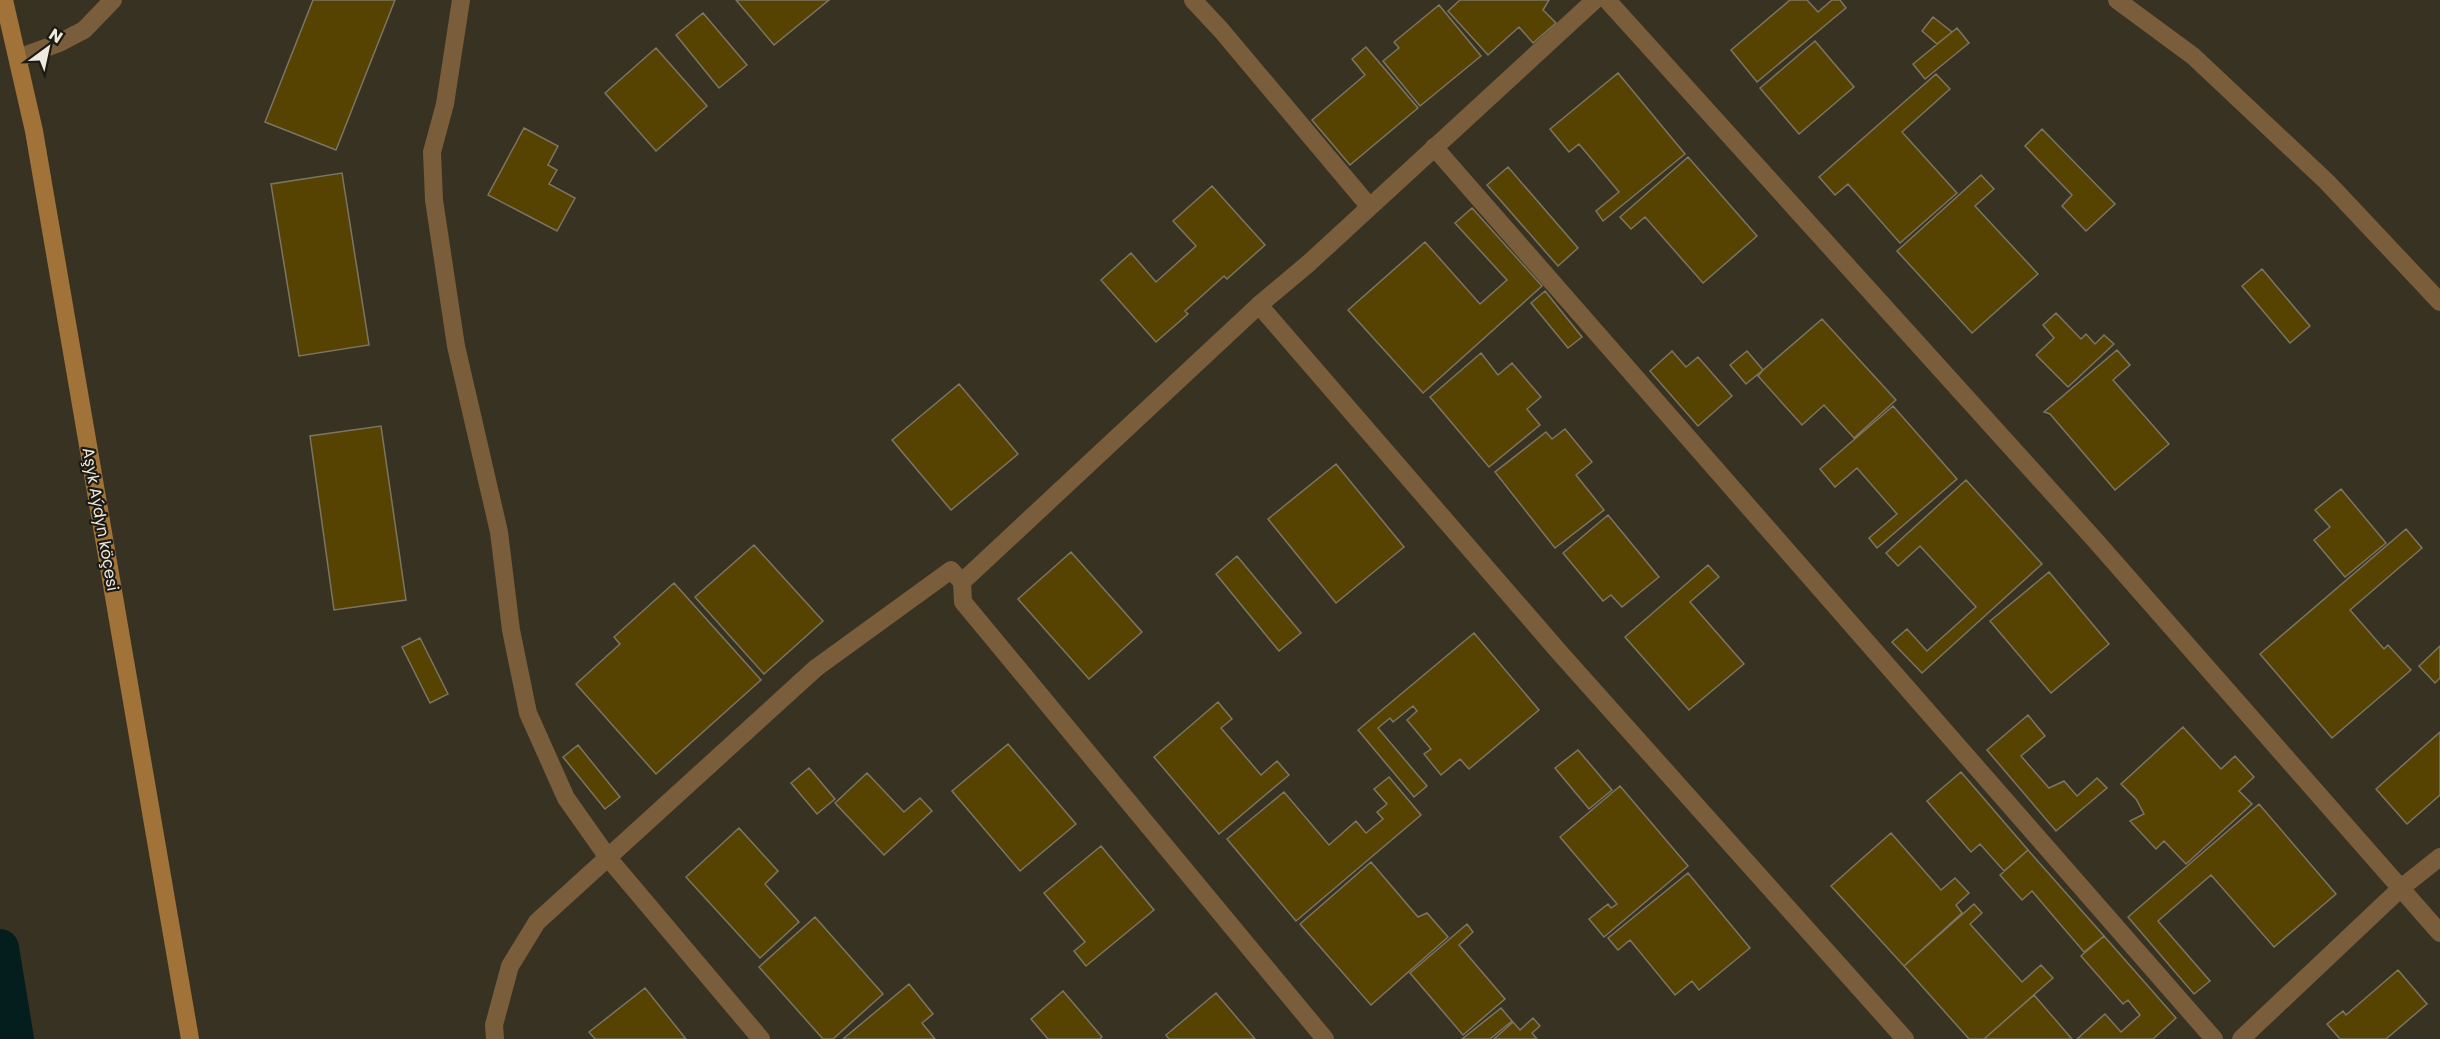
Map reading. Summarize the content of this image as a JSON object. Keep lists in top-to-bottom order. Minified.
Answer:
{"streets":{"main road":["Aşyk Aýdyn köçesi"]},"north":"top right"}
